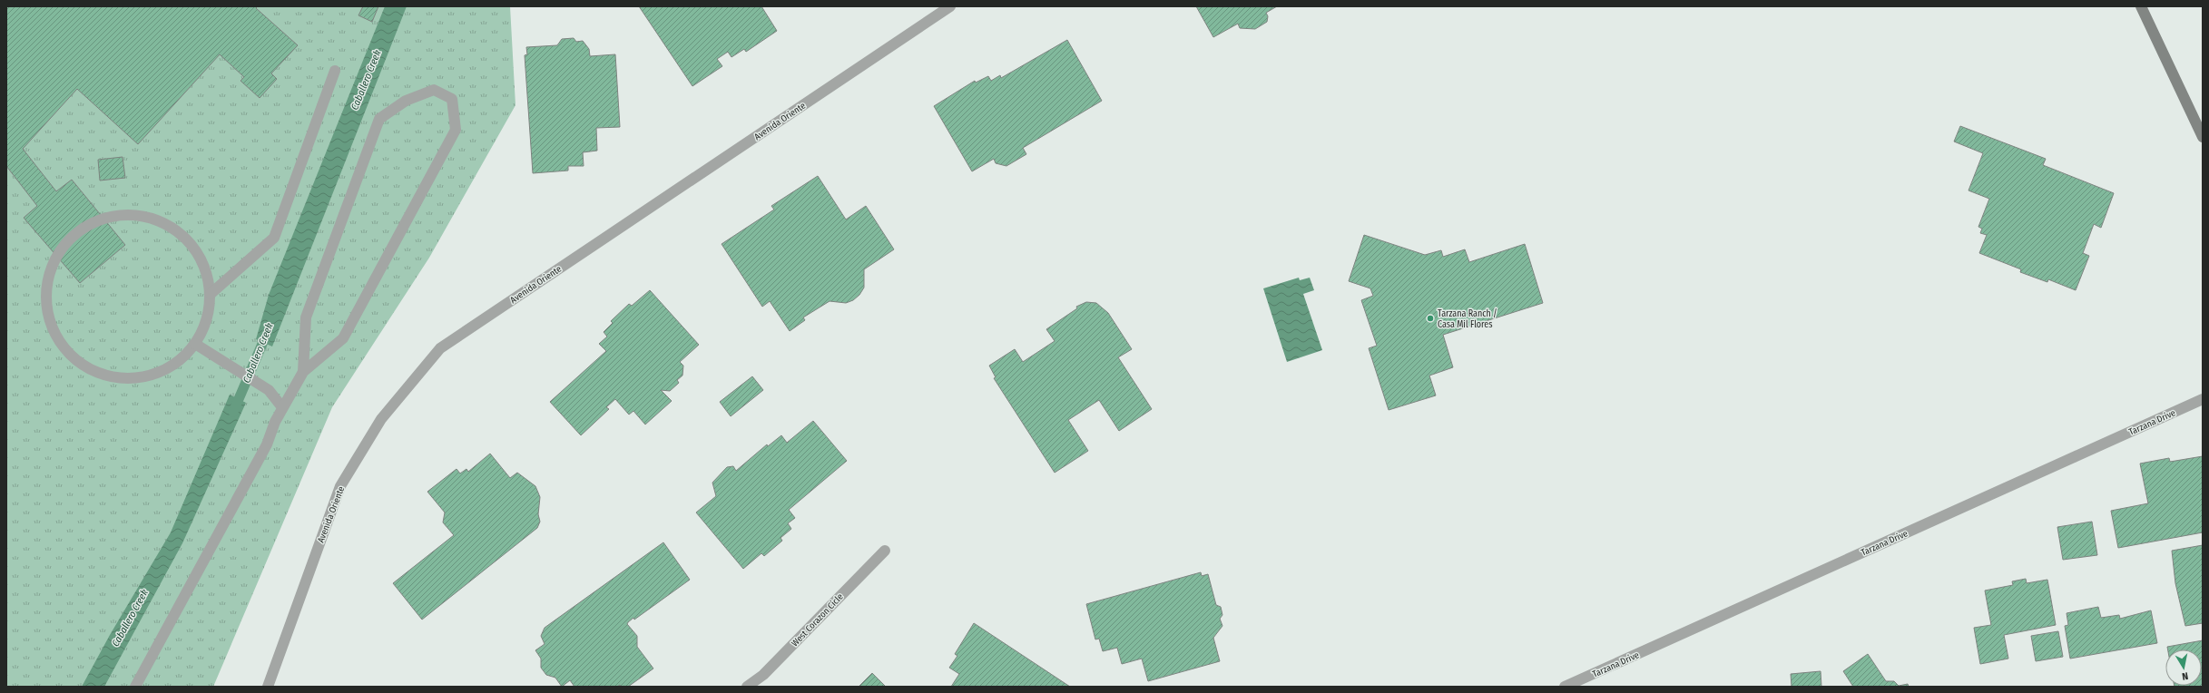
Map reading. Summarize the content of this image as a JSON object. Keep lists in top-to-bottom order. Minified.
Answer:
{"streets":{"street":["Avenida Oriente","Tarzana Drive","West Corazon Cicle"]},"water":["Caballero Creek"],"places":["Tarzana Ranch / Casa Mil Flores"],"north":"bottom"}
